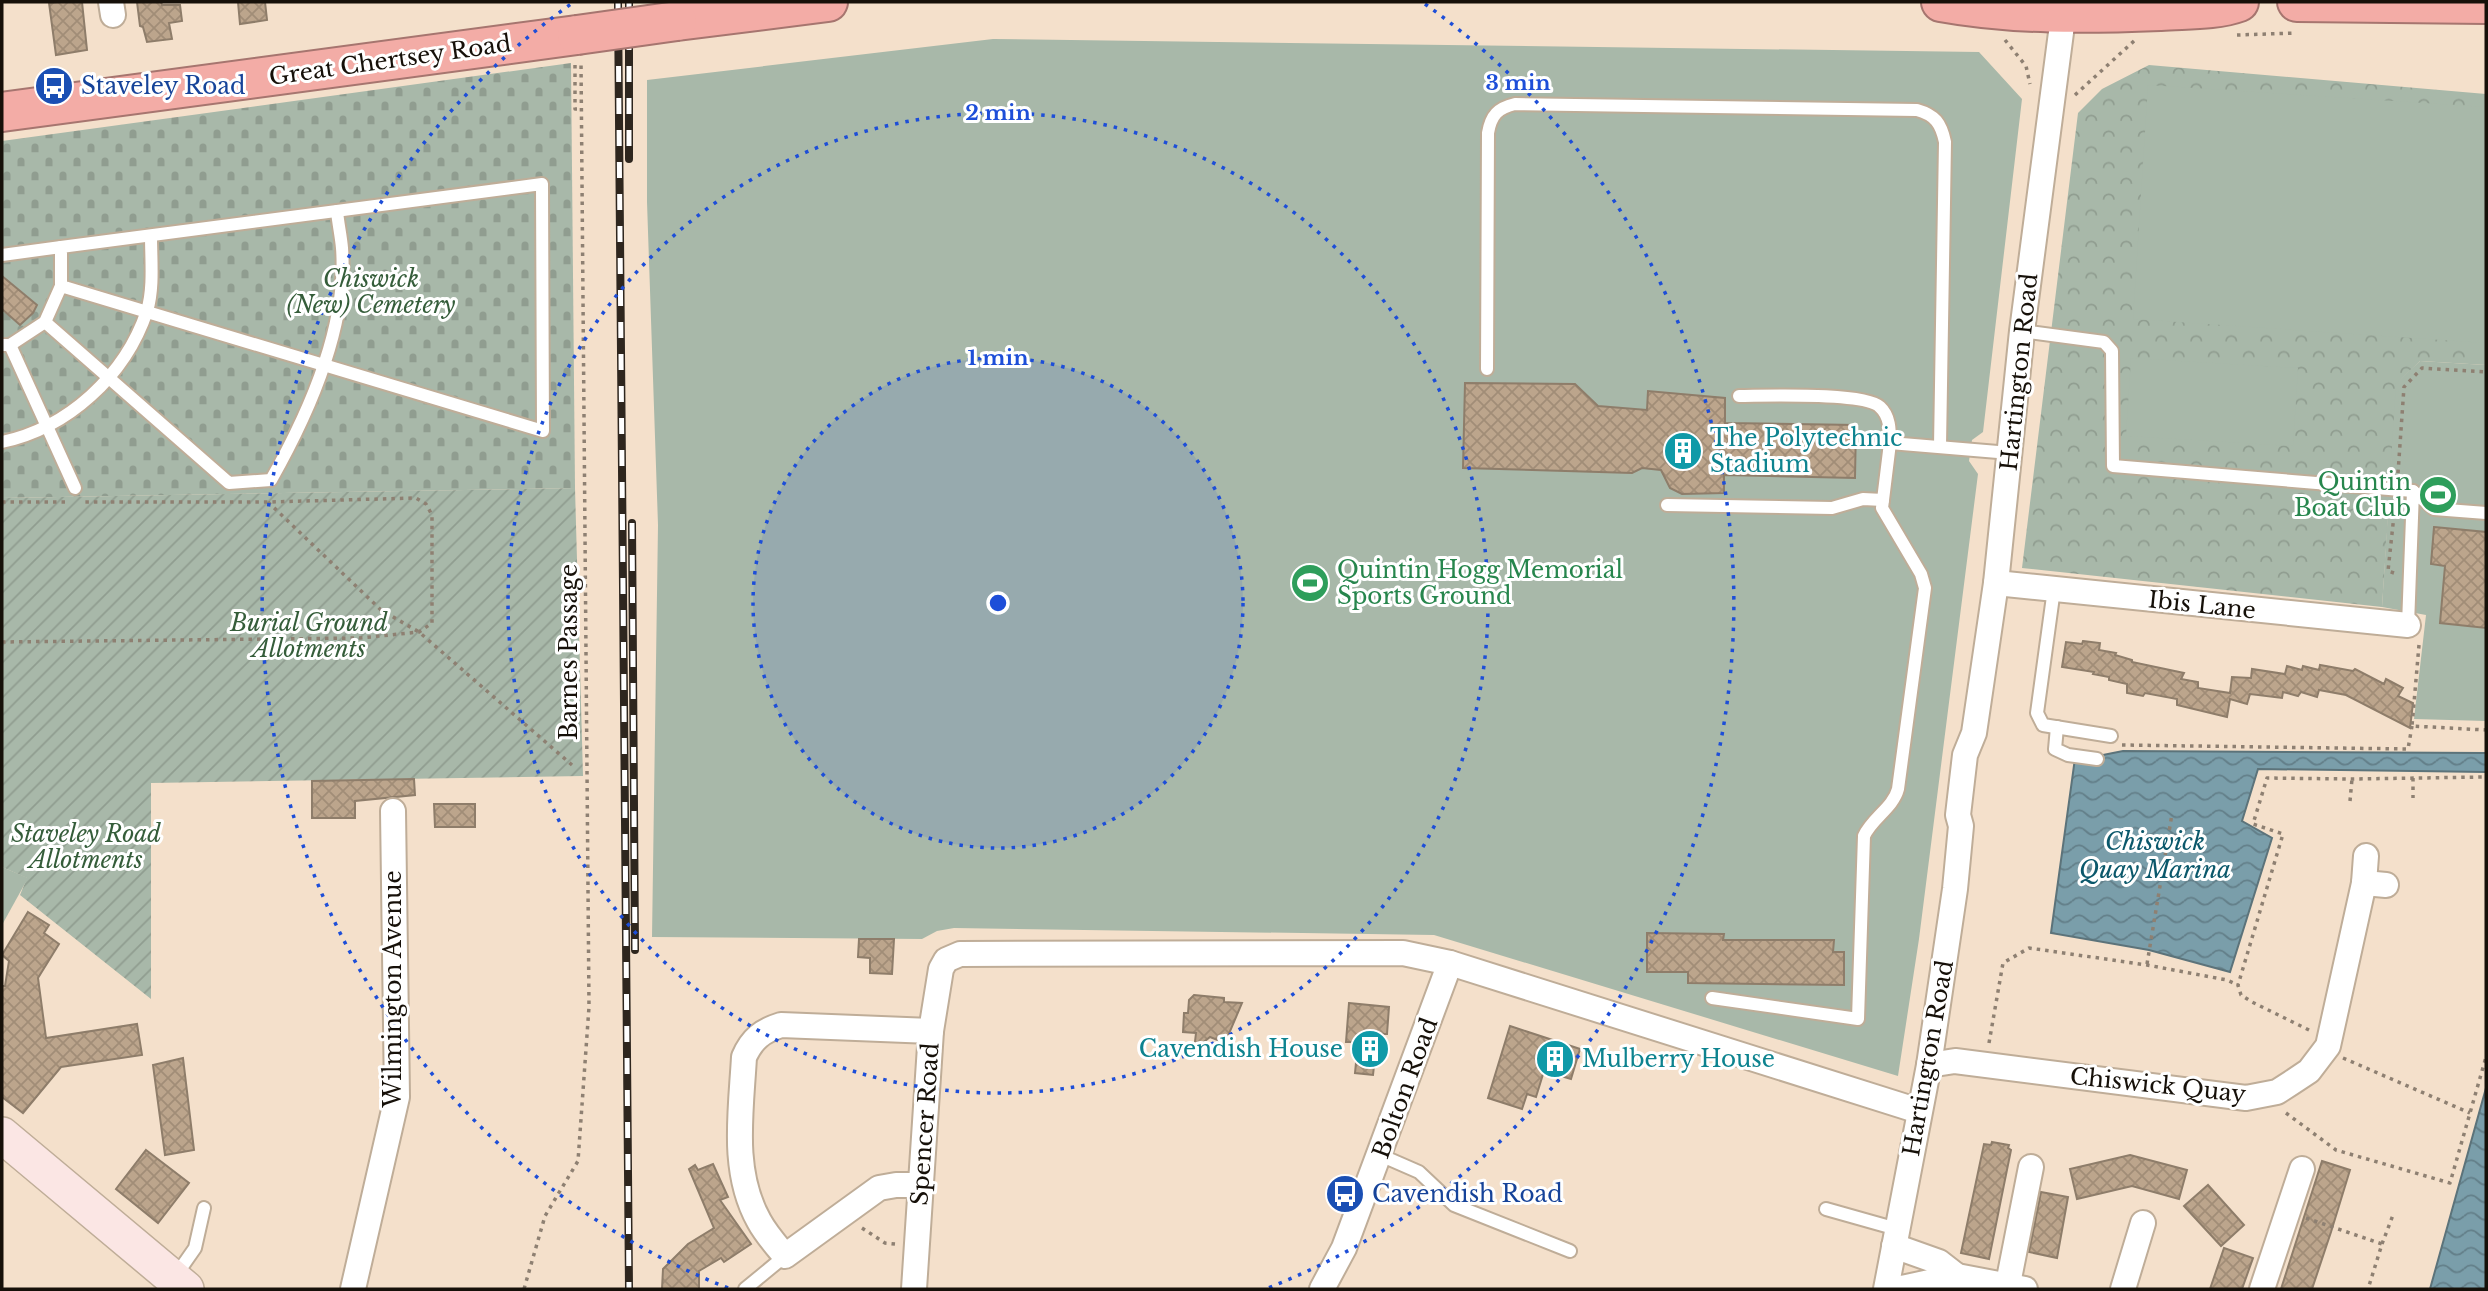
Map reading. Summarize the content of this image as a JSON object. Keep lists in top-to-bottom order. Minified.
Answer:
{"streets":{"highway":["Great Chertsey Road"],"street":["Hartington Road","Ibis Lane","Wilmington Avenue","Chiswick Quay","Bolton Road","Spencer Road"],"path":["Barnes Passage"]},"crossings":[["Great Chertsey Road","Barnes Passage"],["Hartington Road","Ibis Lane"],["Hartington Road","Chiswick Quay"],["Bolton Road","Spencer Road"]],"water":["Chiswick Quay Marina"],"parks":["Chiswick (New) Cemetery","Burial Ground Allotments","Staveley Road Allotments"],"places":{"bus stop":["Staveley Road","Cavendish Road"],"building":["The Polytechnic Stadium","Cavendish House","Mulberry House"],"sports":["Quintin Boat Club","Quintin Hogg Memorial Sports Ground"]},"rings":["3 min","2 min","1 min"]}
